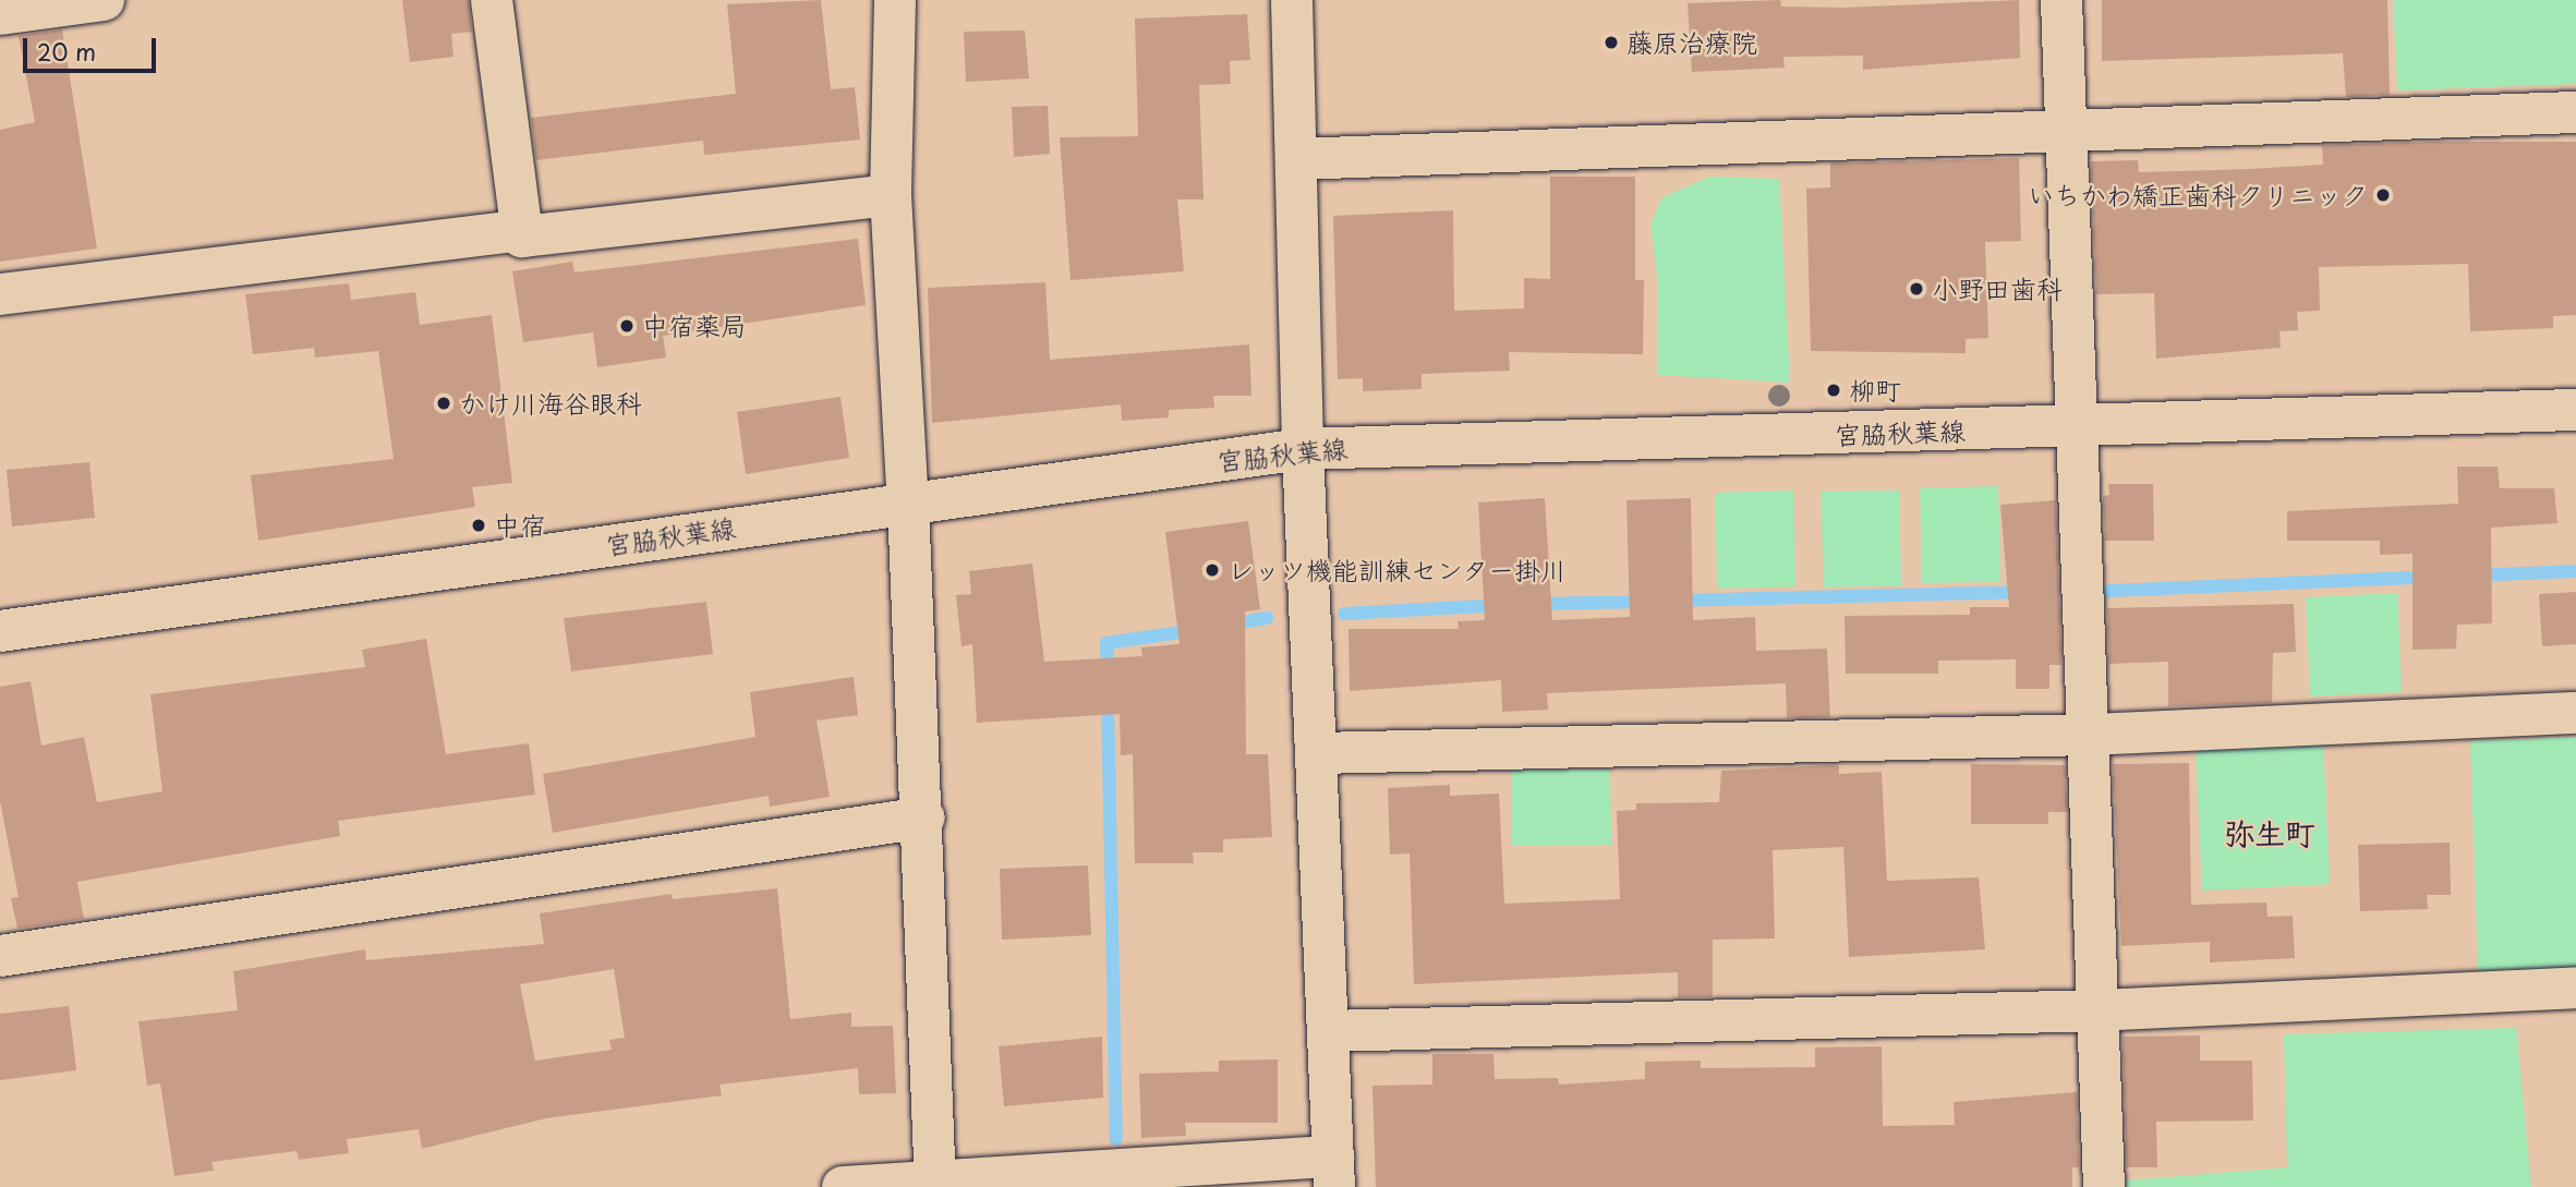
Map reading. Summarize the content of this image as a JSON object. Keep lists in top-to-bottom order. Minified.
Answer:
{"streets":{"street":["宮脇秋葉線"]},"districts":["弥生町"],"places":["藤原治療院","いちかわ矯正歯科クリニック","小野田歯科","中宿薬局","柳町","かけ川海谷眼科","中宿","レッツ機能訓練センター掛川"],"scale_bar":"20 m"}
